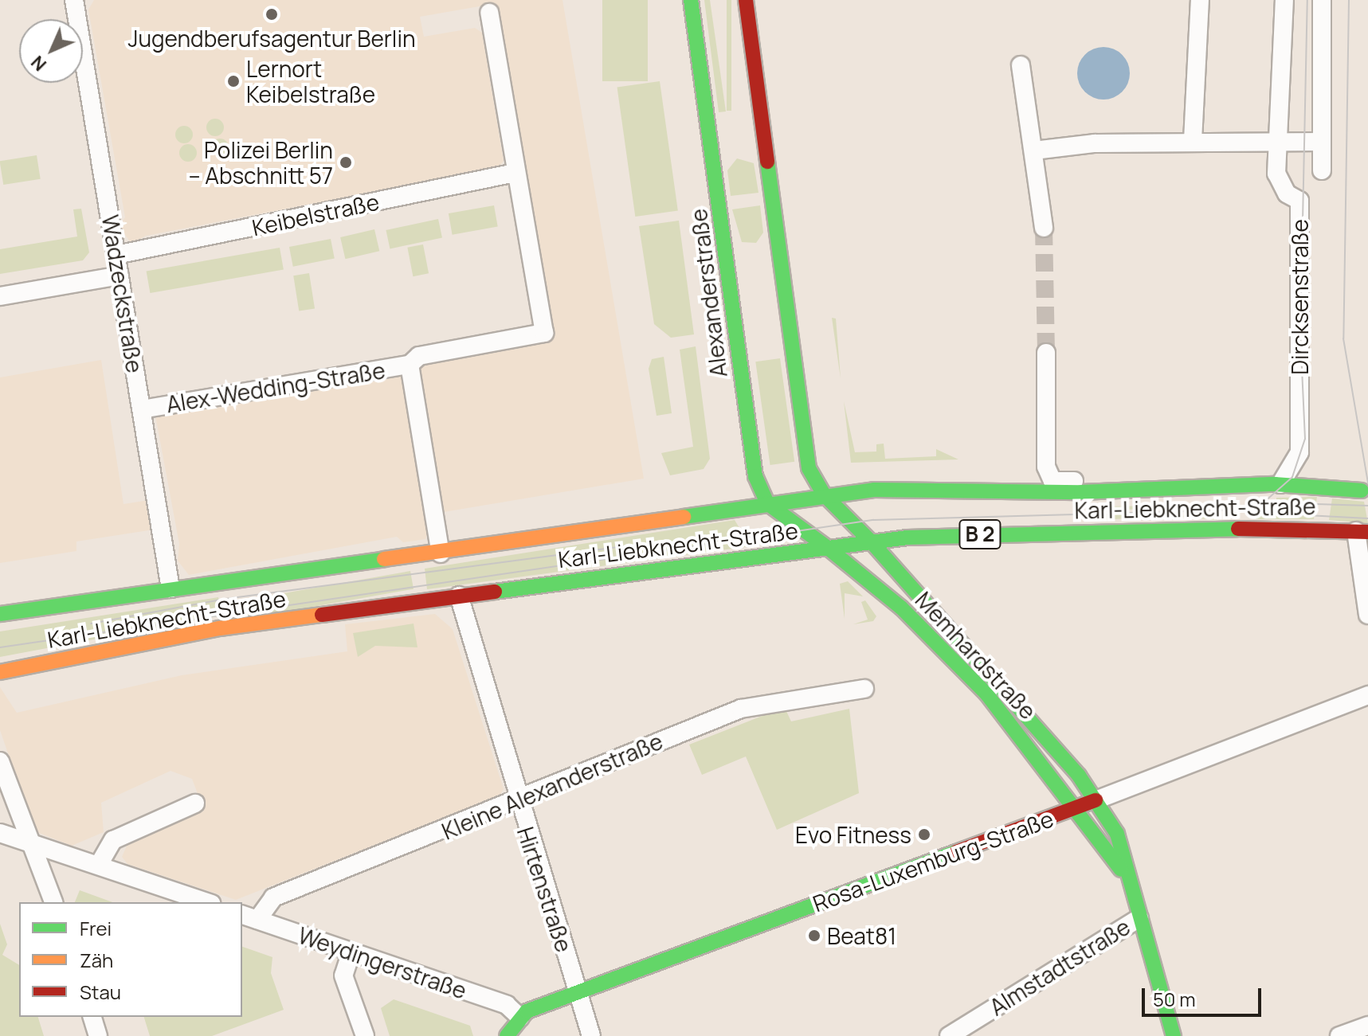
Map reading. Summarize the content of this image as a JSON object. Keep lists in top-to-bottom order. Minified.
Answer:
{"streets":{"main road":["Alexanderstraße","Karl-Liebknecht-Straße","B 2","Memhardstraße","Rosa-Luxemburg-Straße"],"street":["Keibelstraße","Wadzeckstraße","Dircksenstraße","Alex-Wedding-Straße","Kleine Alexanderstraße","Hirtenstraße","Weydingerstraße","Almstadtstraße"]},"crossings":[["Keibelstraße","Wadzeckstraße"],["Keibelstraße","Alex-Wedding-Straße"],["Alexanderstraße","Karl-Liebknecht-Straße"],["Wadzeckstraße","Alex-Wedding-Straße"],["Wadzeckstraße","Karl-Liebknecht-Straße"],["Dircksenstraße","Karl-Liebknecht-Straße"],["Alex-Wedding-Straße","Karl-Liebknecht-Straße"],["Karl-Liebknecht-Straße","Memhardstraße"],["Karl-Liebknecht-Straße","Hirtenstraße"],["Memhardstraße","Rosa-Luxemburg-Straße"],["Kleine Alexanderstraße","Hirtenstraße"],["Kleine Alexanderstraße","Weydingerstraße"],["Rosa-Luxemburg-Straße","Hirtenstraße"],["Rosa-Luxemburg-Straße","Weydingerstraße"]],"places":["Jugendberufsagentur Berlin","Lernort Keibelstraße","Polizei Berlin – Abschnitt 57","Evo Fitness","Beat81"],"legend":["Frei","Zäh","Stau"],"scale_bar":"50 m","north":"bottom left"}
